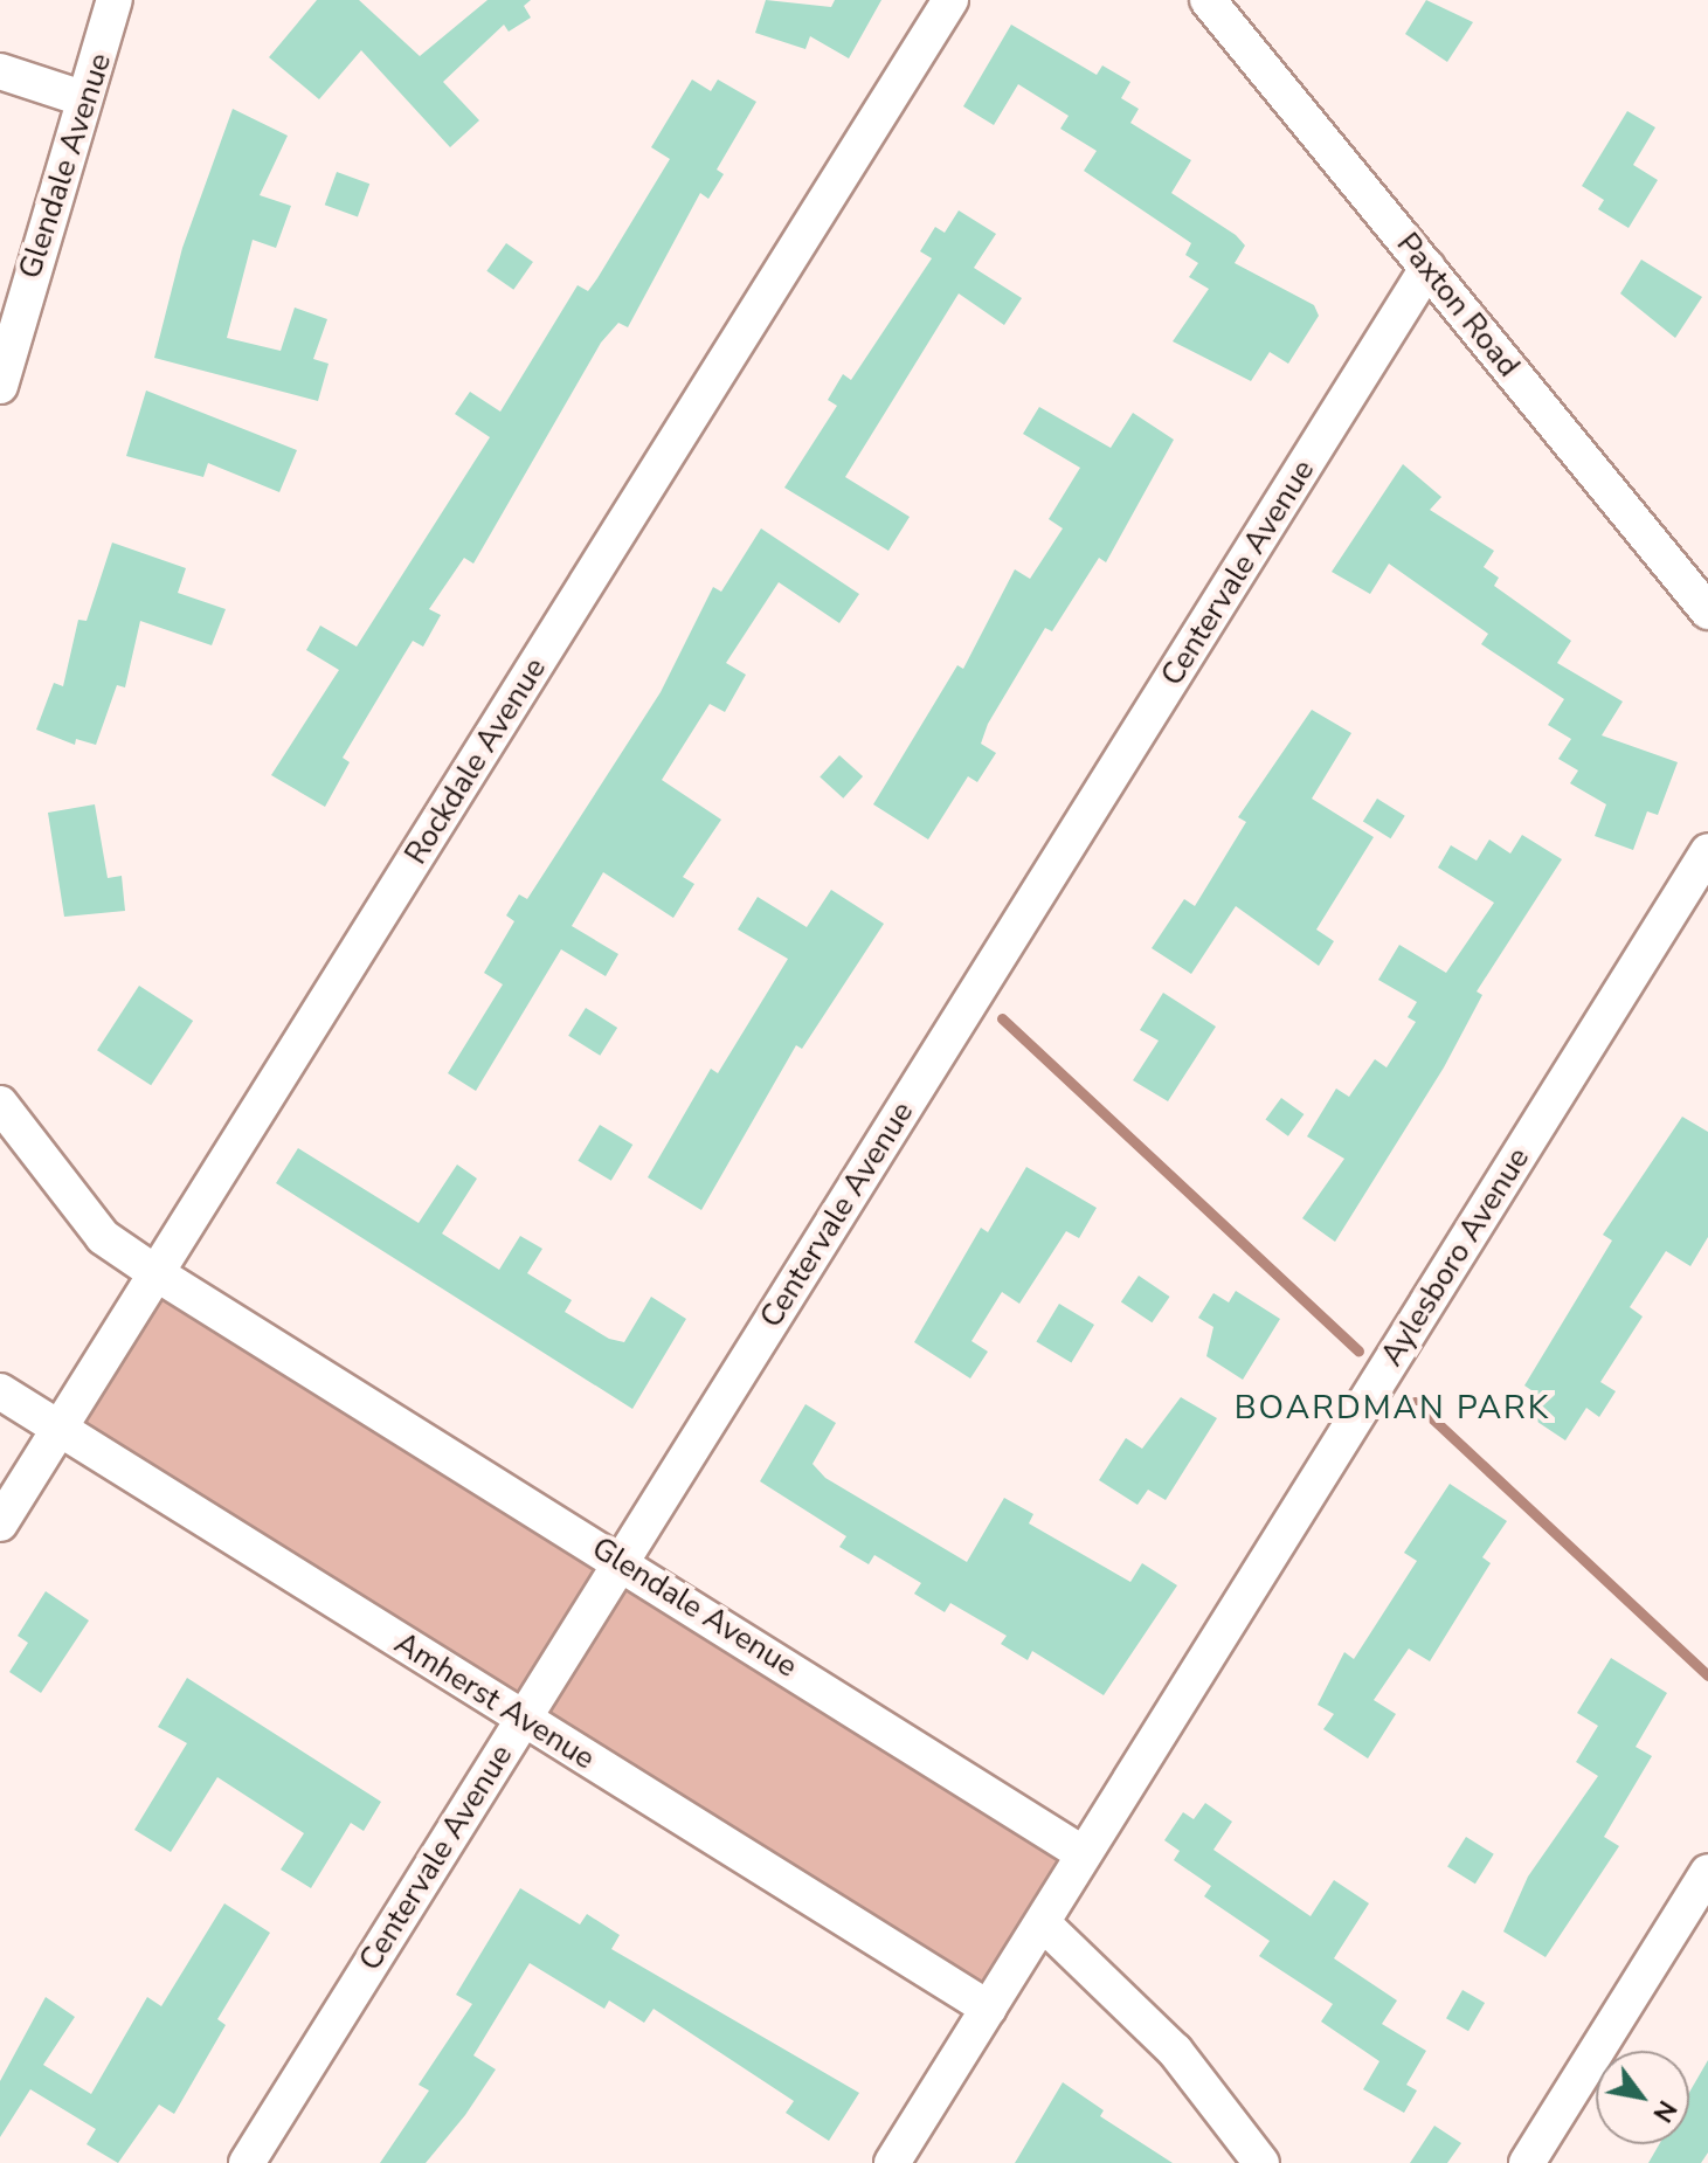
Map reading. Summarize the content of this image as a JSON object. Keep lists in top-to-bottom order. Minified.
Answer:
{"streets":{"street":["Glendale Avenue","Paxton Road","Centervale Avenue","Rockdale Avenue","Aylesboro Avenue","Amherst Avenue"]},"crossings":[["Glendale Avenue","Centervale Avenue"],["Glendale Avenue","Rockdale Avenue"],["Glendale Avenue","Aylesboro Avenue"],["Paxton Road","Centervale Avenue"],["Centervale Avenue","Amherst Avenue"],["Rockdale Avenue","Amherst Avenue"]],"districts":["BOARDMAN PARK"],"north":"bottom right"}
